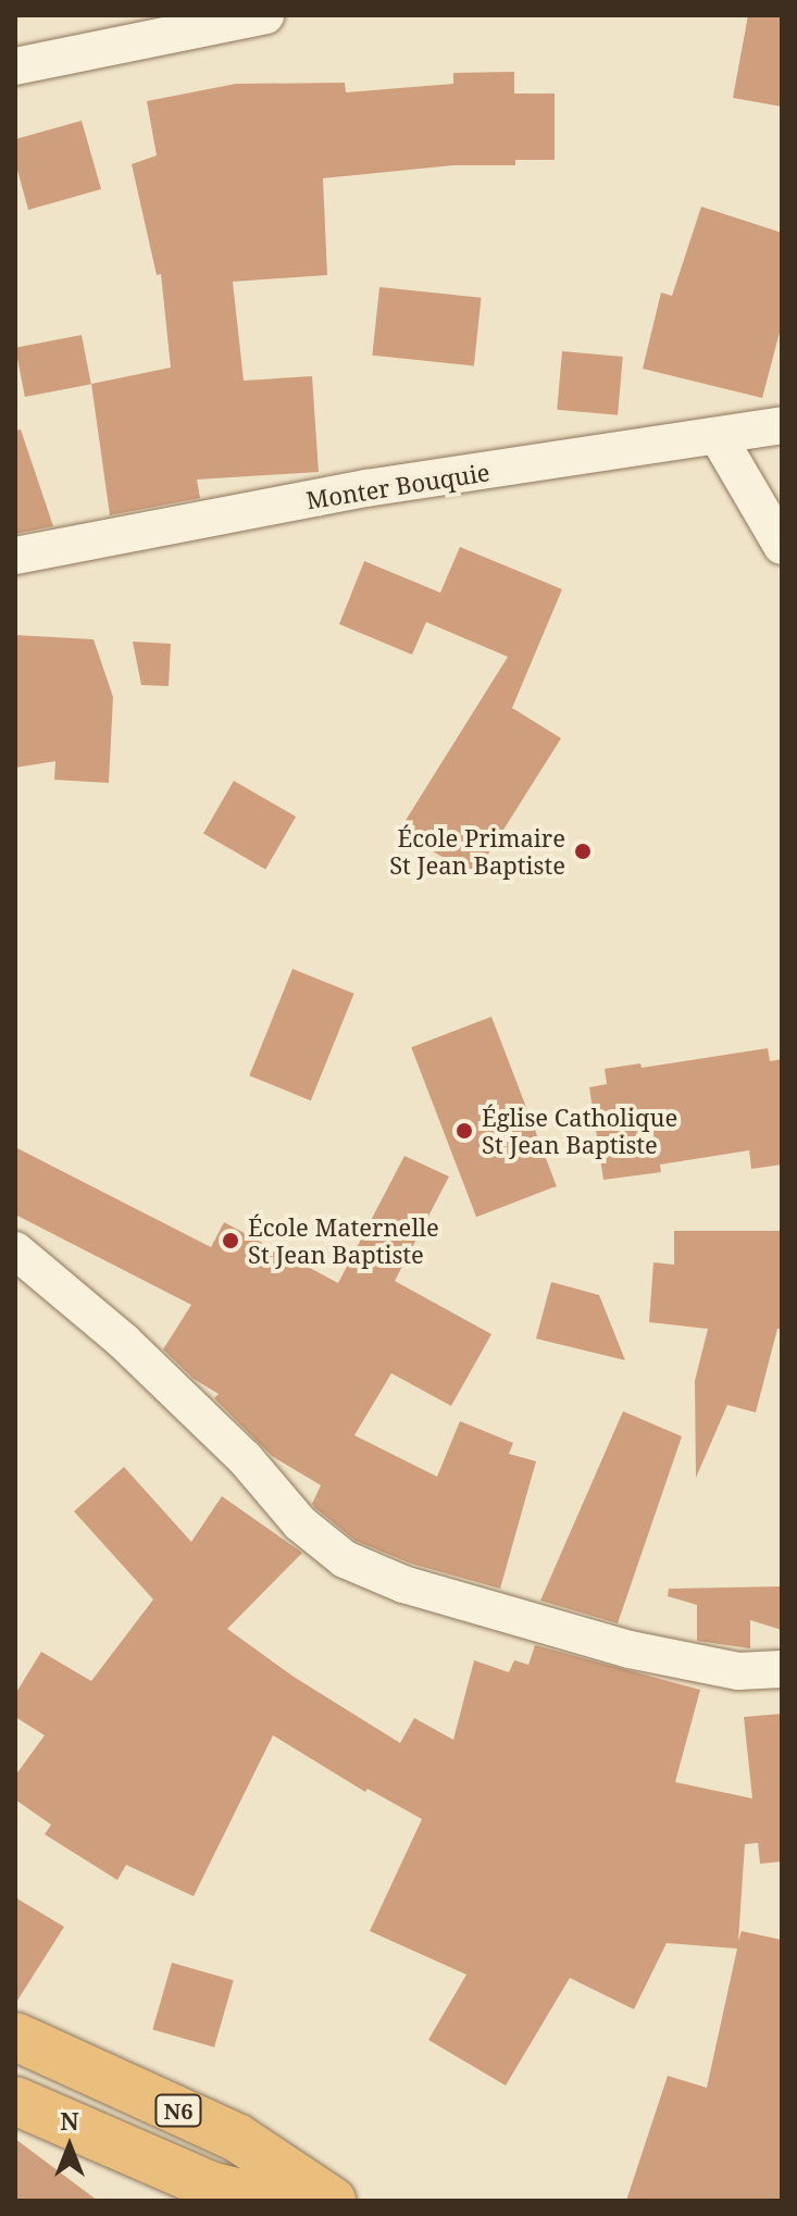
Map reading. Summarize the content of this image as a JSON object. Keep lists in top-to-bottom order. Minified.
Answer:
{"streets":{"highway":["N6"],"street":["Monter Bouquie"]},"places":["École Primaire St Jean Baptiste","Église Catholique St Jean Baptiste","École Maternelle St Jean Baptiste"],"north":"top"}
